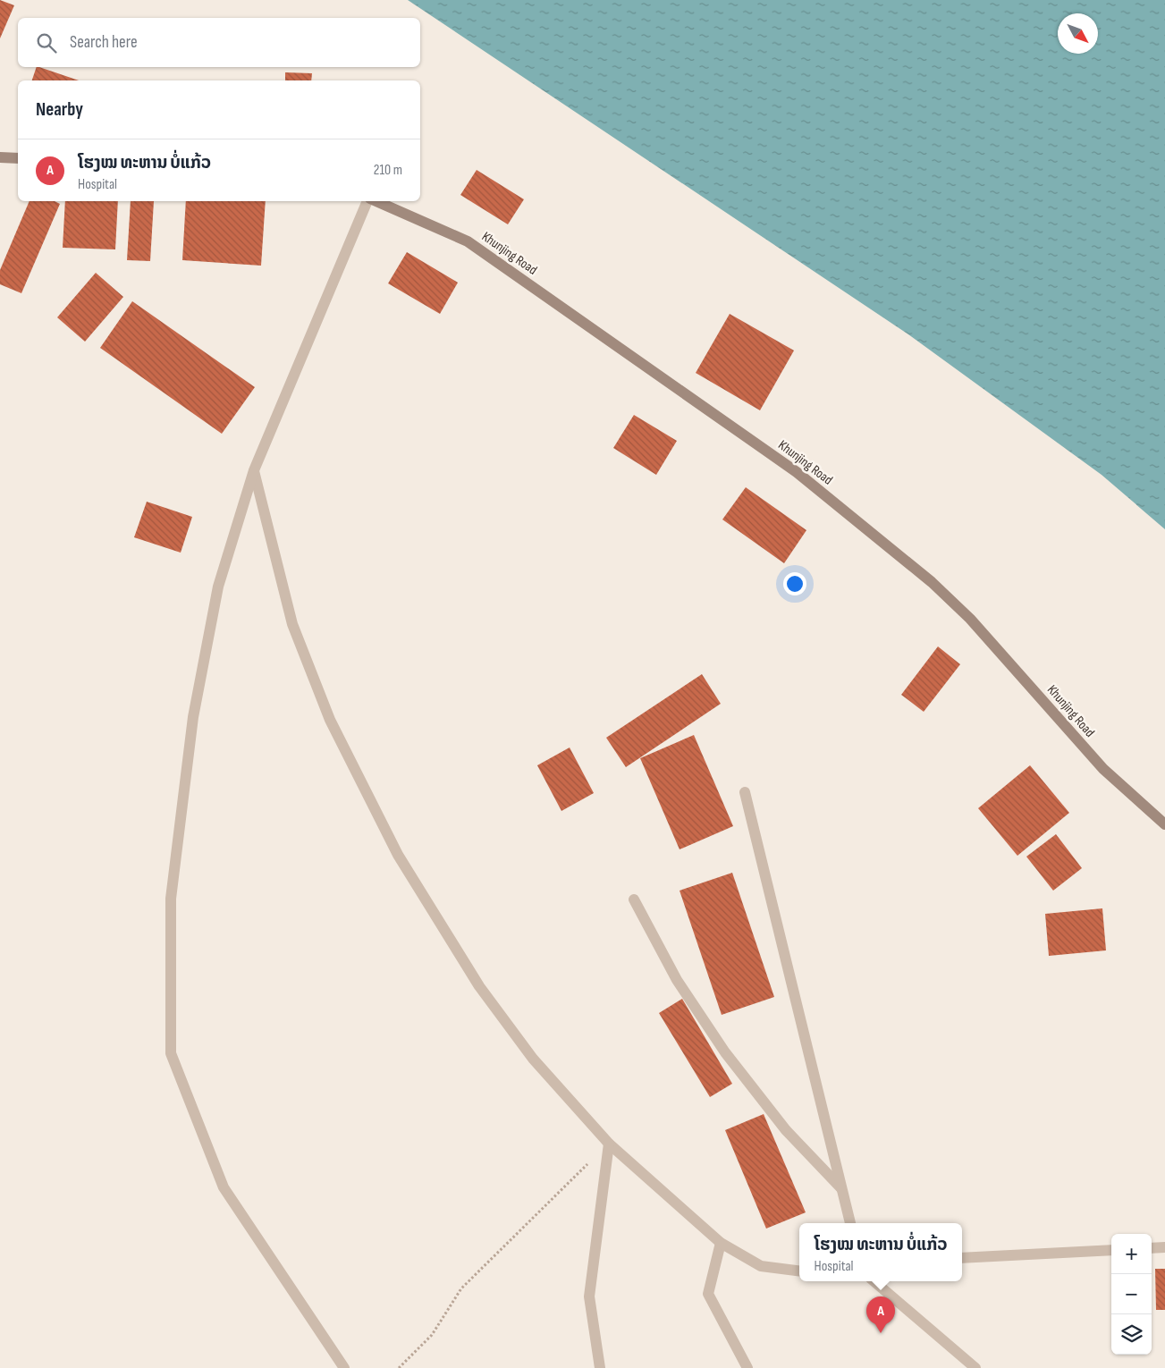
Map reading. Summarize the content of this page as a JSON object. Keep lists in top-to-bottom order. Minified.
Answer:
{"streets":{"main road":["Khunjing Road"]},"north":"bottom right","page":{"search":"Search here","heading":"Nearby","list":[{"mark":"A","name":"ໂຮງໝ ທະຫານ ບໍ່ແກ້ວ","note":"Hospital","value":"210 m"}],"popup":["ໂຮງໝ ທະຫານ ບໍ່ແກ້ວ","Hospital"],"map_buttons":["+","−"],"pins":"A"}}
